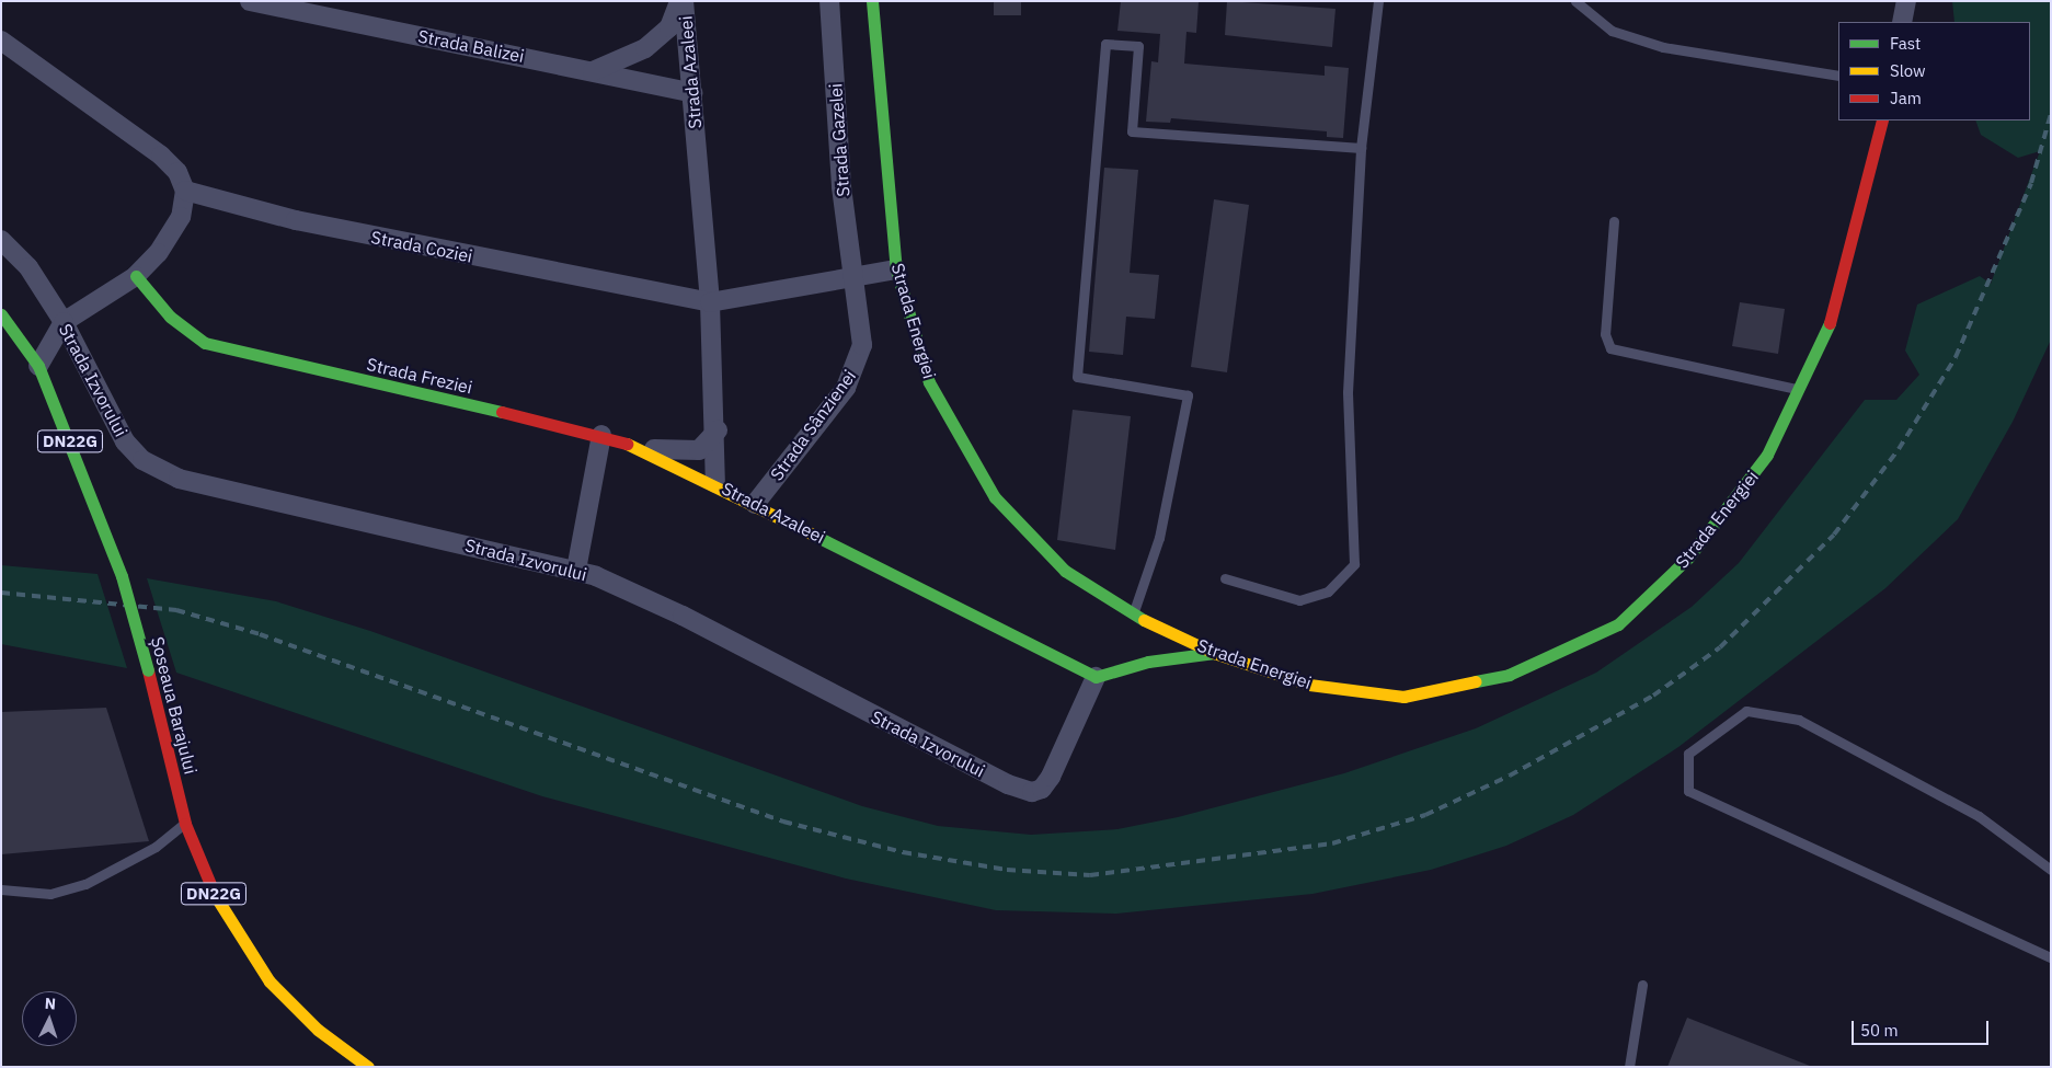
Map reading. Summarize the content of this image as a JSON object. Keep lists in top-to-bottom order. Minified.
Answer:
{"streets":{"main road":["Strada Azaleei","Strada Energiei","Strada Freziei","DN22G","Șoseaua Barajului"],"street":["Strada Balizei","Strada Gazelei","Strada Coziei","Strada Izvorului","Strada Sânzienei"]},"crossings":[["Strada Balizei","Strada Azaleei"],["Strada Azaleei","Strada Coziei"],["Strada Azaleei","Strada Freziei"],["Strada Azaleei","Strada Izvorului"],["Strada Azaleei","Strada Sânzienei"],["Strada Gazelei","Strada Coziei"],["Strada Gazelei","Strada Sânzienei"],["Strada Coziei","Strada Energiei"],["Strada Coziei","Strada Sânzienei"]],"legend":["Fast","Slow","Jam"],"scale_bar":"50 m","north":"top"}
